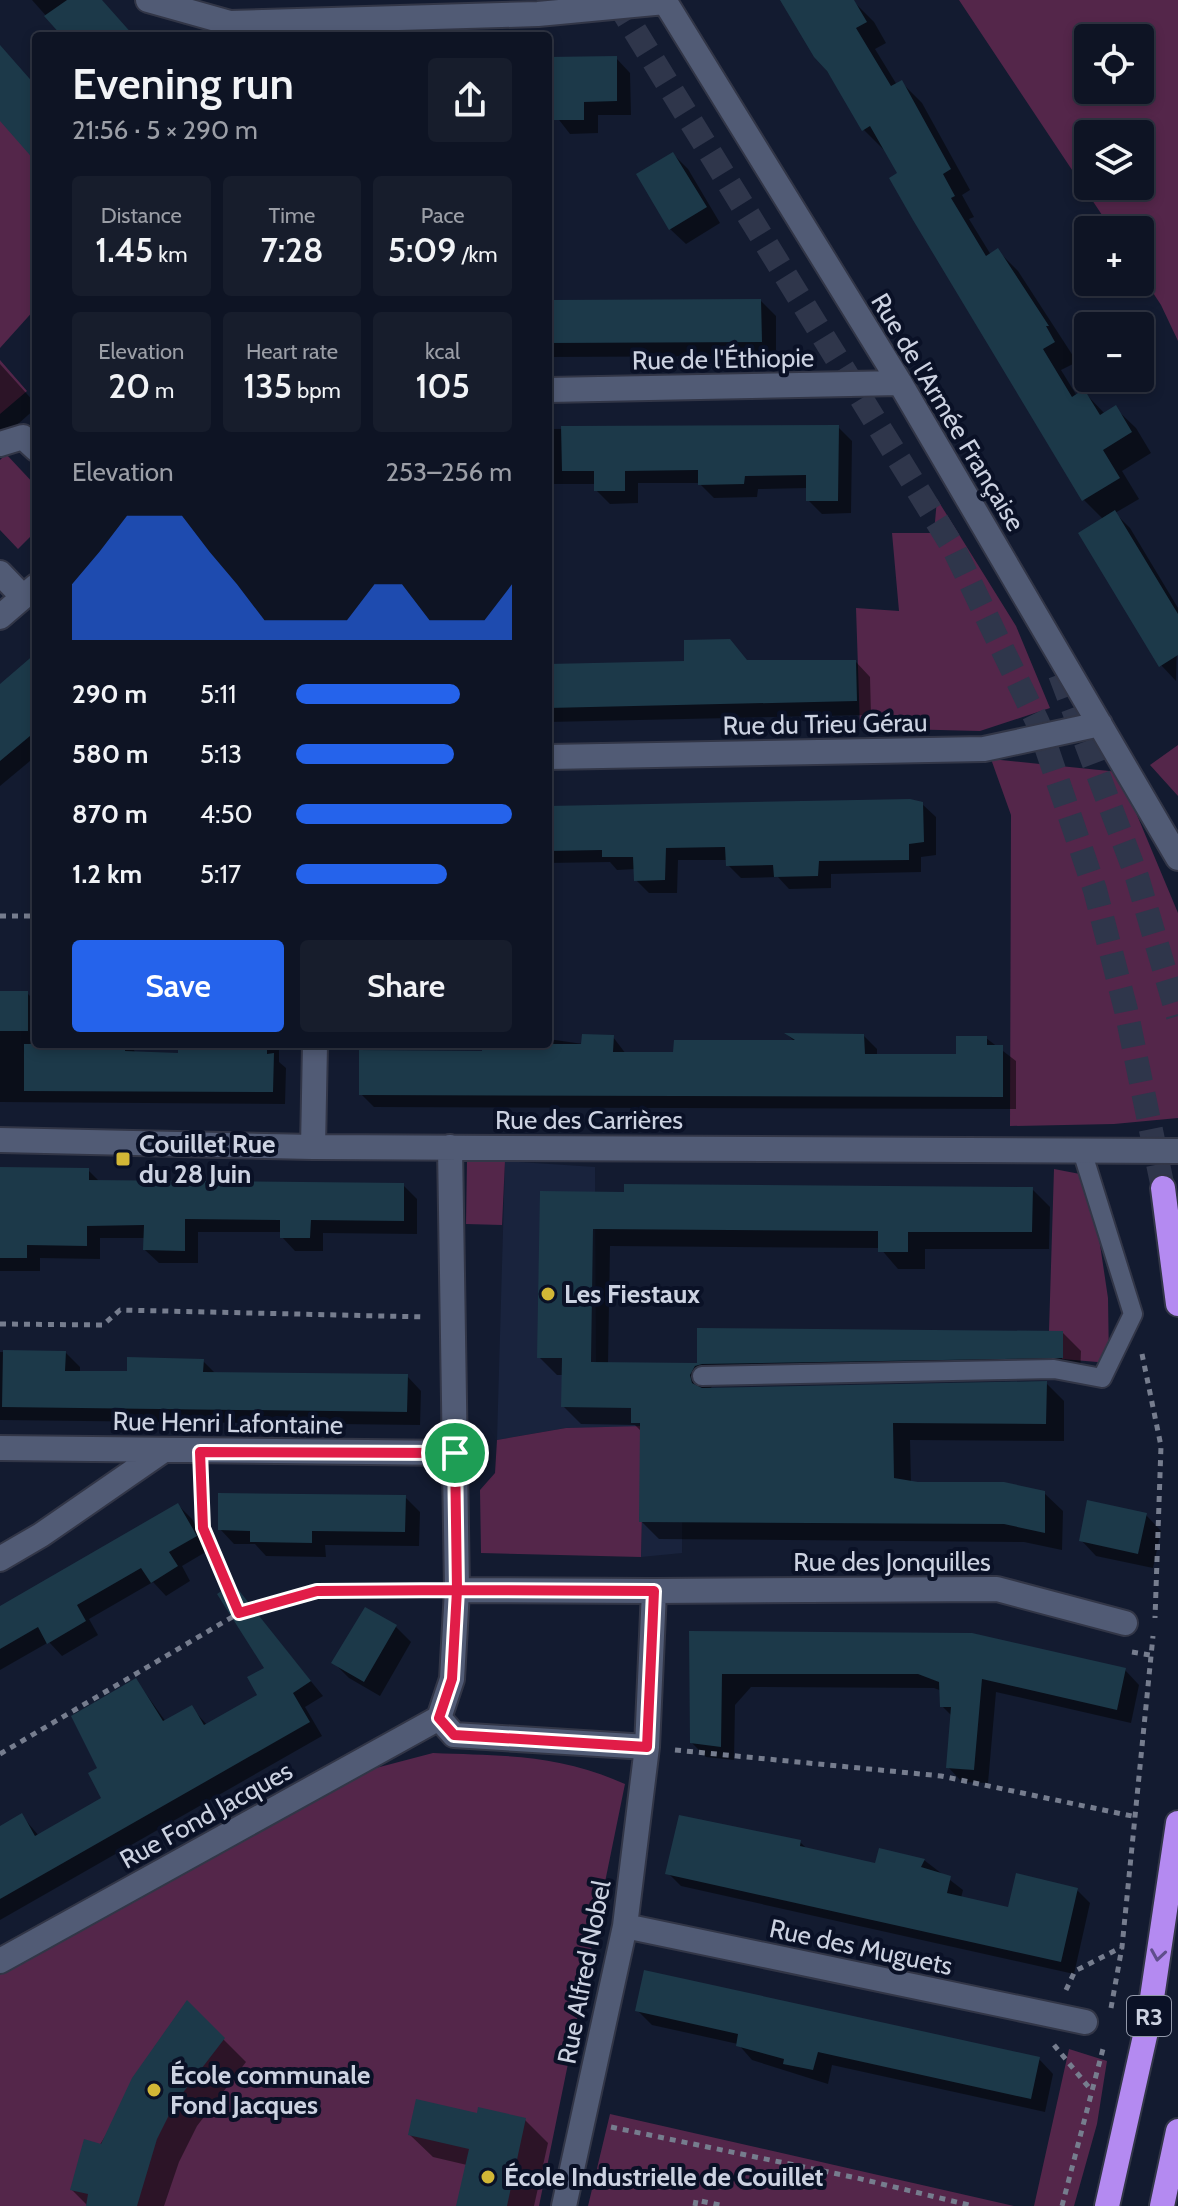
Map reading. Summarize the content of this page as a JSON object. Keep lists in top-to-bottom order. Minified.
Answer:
{"streets":{"highway":["R3"],"street":["Rue de l'Éthiopie","Rue de l'Armée Française","Rue du Trieu Gérau","Rue des Carrières","Rue Henri Lafontaine","Rue des Jonquilles","Rue Fond Jacques","Rue des Muguets","Rue Alfred Nobel"]},"crossings":[["Rue de l'Éthiopie","Rue de l'Armée Française"],["Rue de l'Armée Française","Rue du Trieu Gérau"],["Rue des Jonquilles","Rue Alfred Nobel"],["Rue des Muguets","Rue Alfred Nobel"]],"places":{"transit":["Couillet Rue du 28 Juin"],"other":["Les Fiestaux","École communale Fond Jacques","École Industrielle de Couillet"]},"page":{"map_buttons":["+","−"],"heading":["Evening run","21:56 · 5 × 290 m"],"stats":[["Distance","1.45 km"],["Time","7:28"],["Pace","5:09 /km"],["Elevation","20 m"],["Heart rate","135 bpm"],["kcal","105"]],"chart":["Elevation","253–256 m"],"list":[{"name":"290 m","note":"5:11"},{"name":"580 m","note":"5:13"},{"name":"870 m","note":"4:50"},{"name":"1.2 km","note":"5:17"}],"buttons":["Save","Share"]}}
